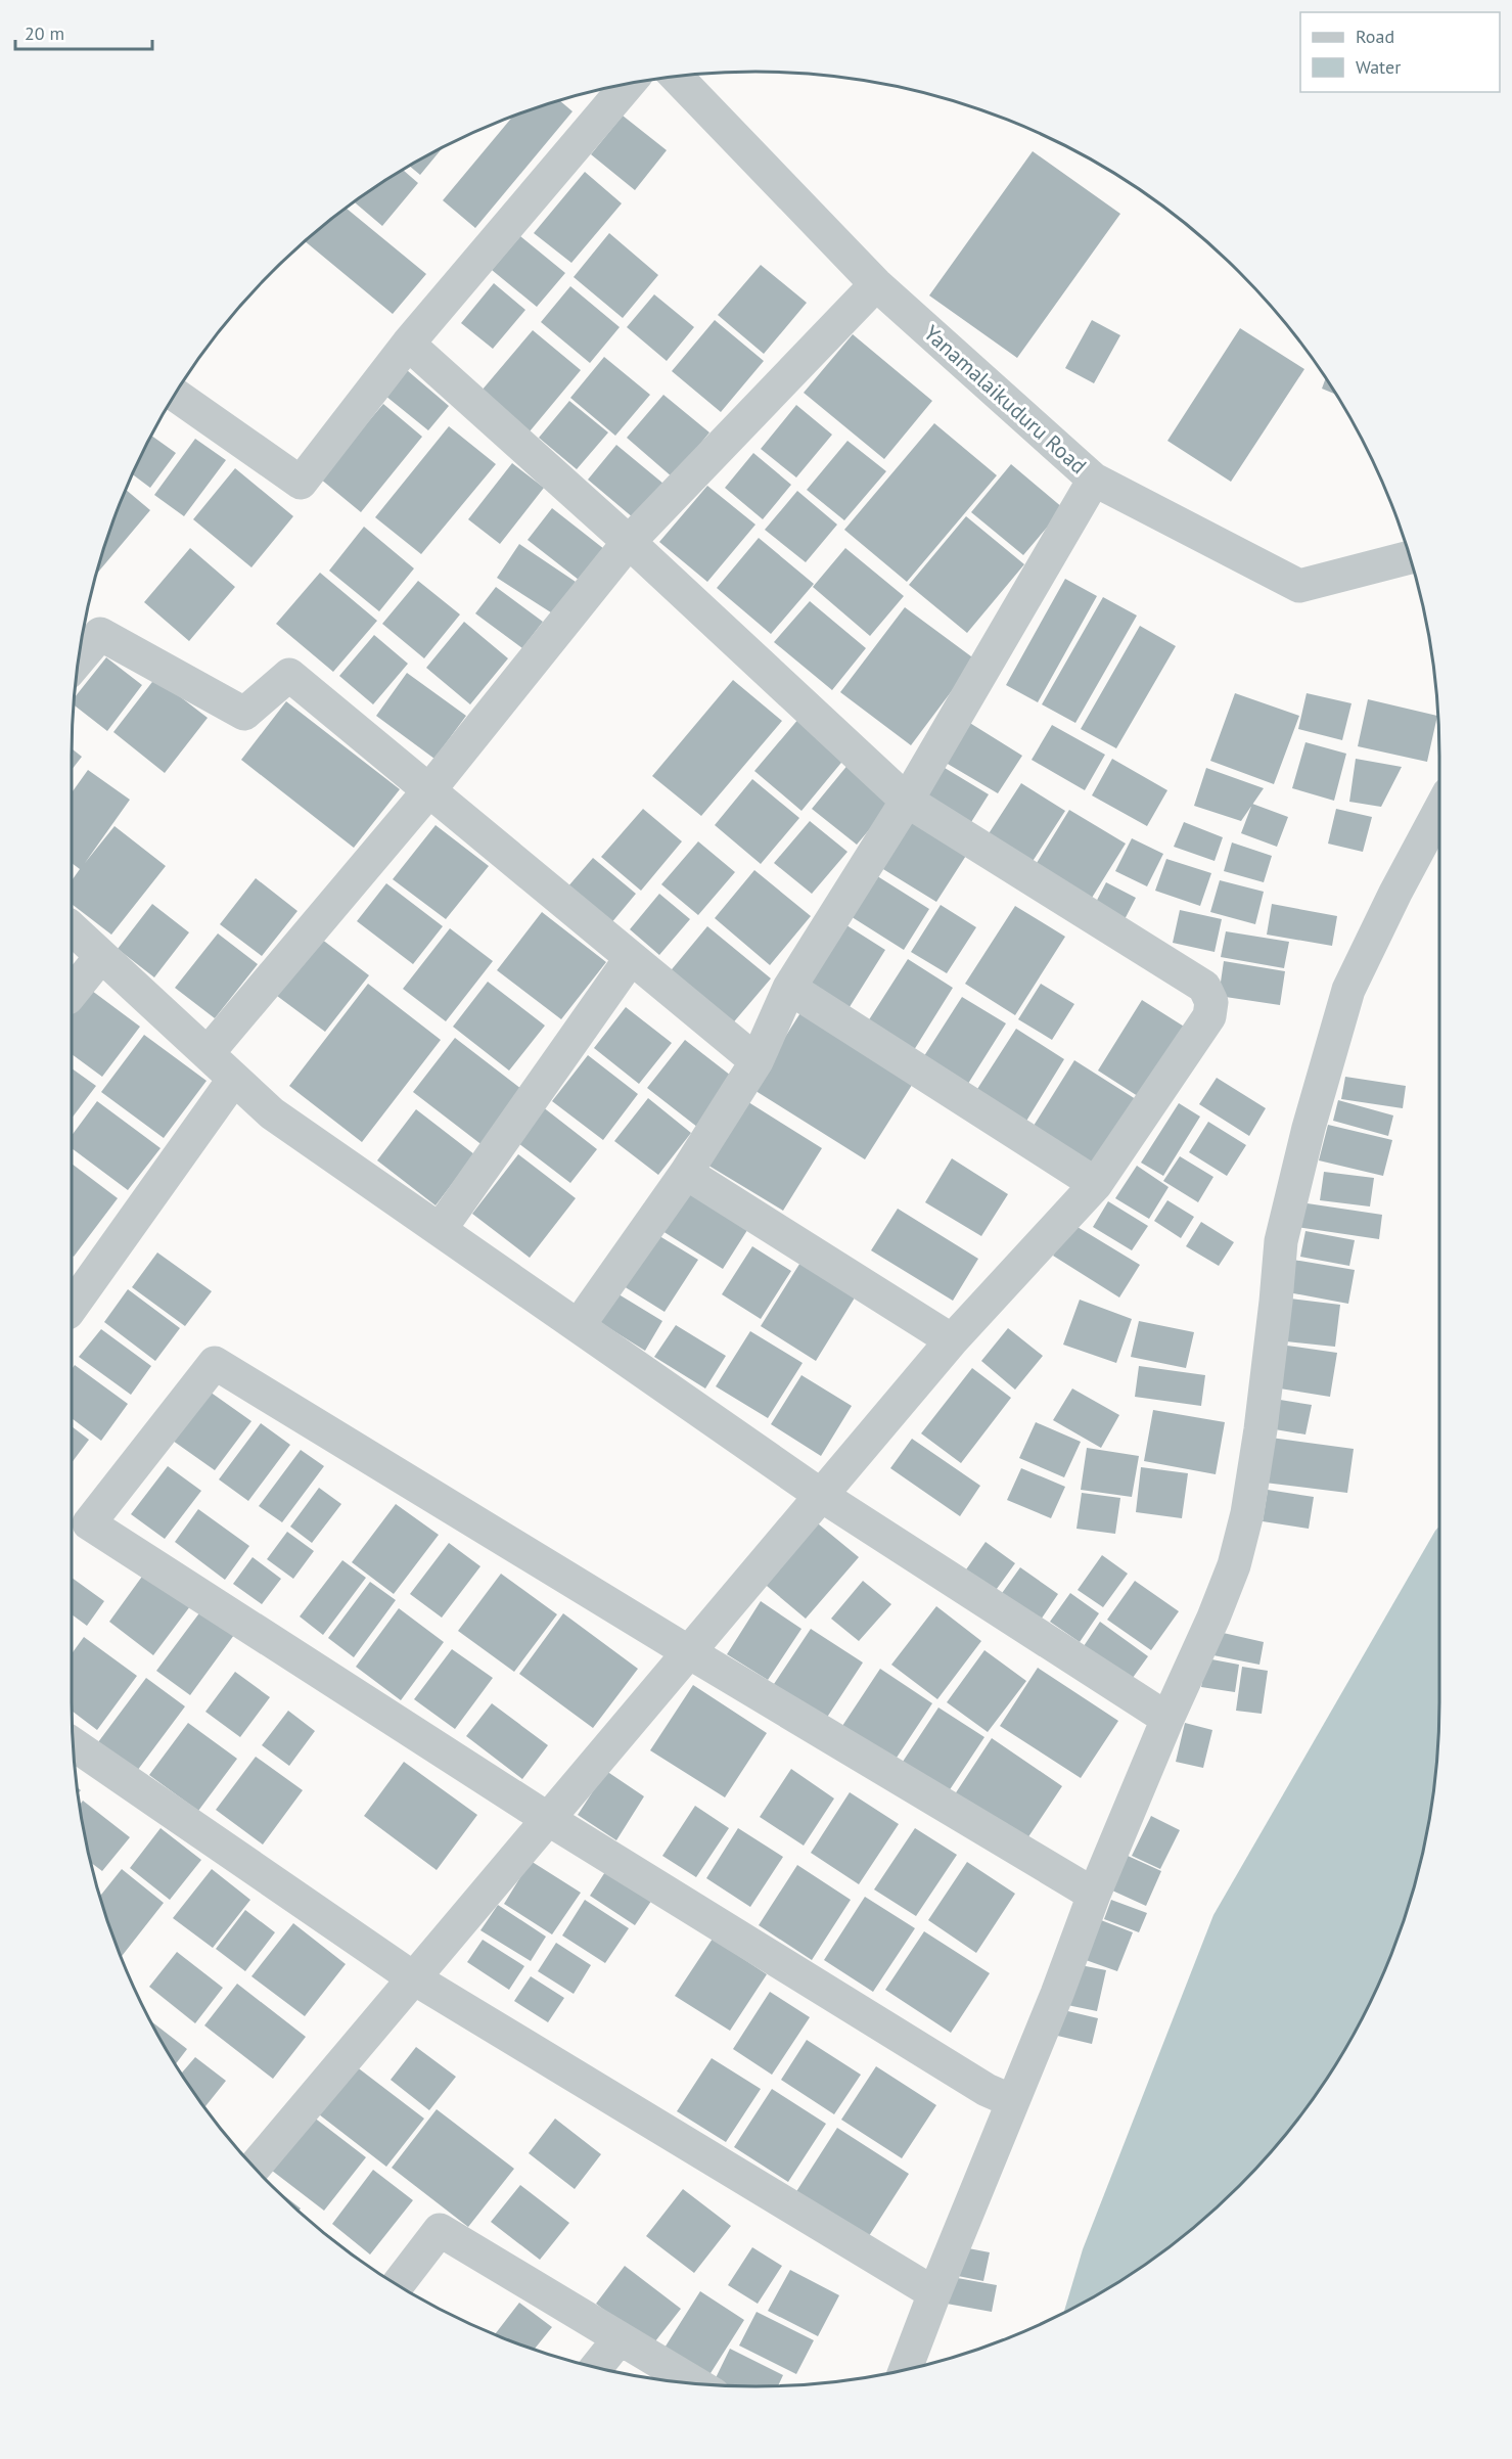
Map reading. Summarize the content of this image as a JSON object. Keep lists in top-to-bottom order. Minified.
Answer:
{"streets":{"street":["Yanamalaikuduru Road"]},"legend":["Road","Water"],"scale_bar":"20 m"}
